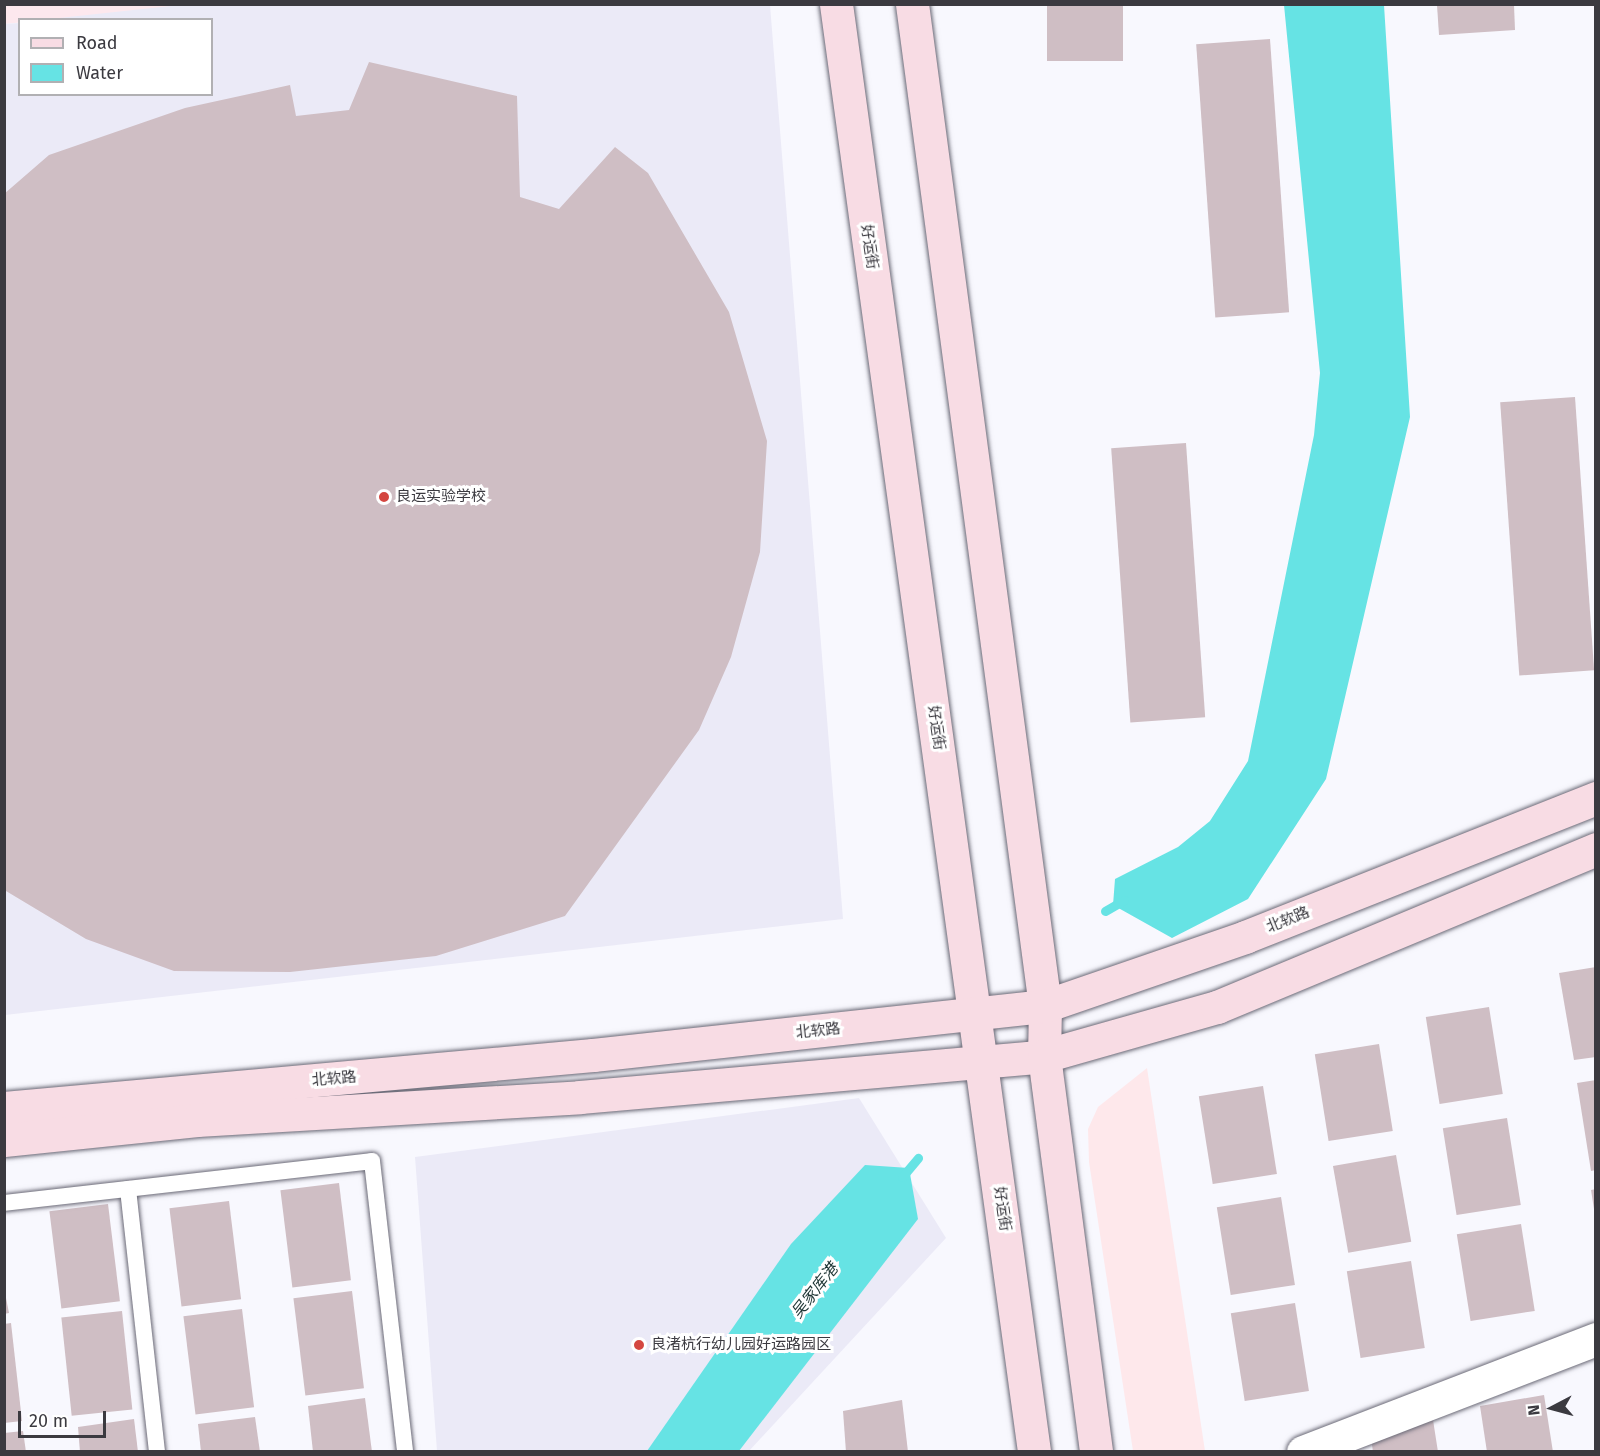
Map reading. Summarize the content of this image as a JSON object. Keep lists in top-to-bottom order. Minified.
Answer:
{"streets":{"street":["好运街","北软路"]},"crossings":[["好运街","北软路"]],"water":["吴家库港"],"places":["良运实验学校","良渚杭行幼儿园好运路园区"],"legend":["Road","Water"],"scale_bar":"20 m","north":"left"}
